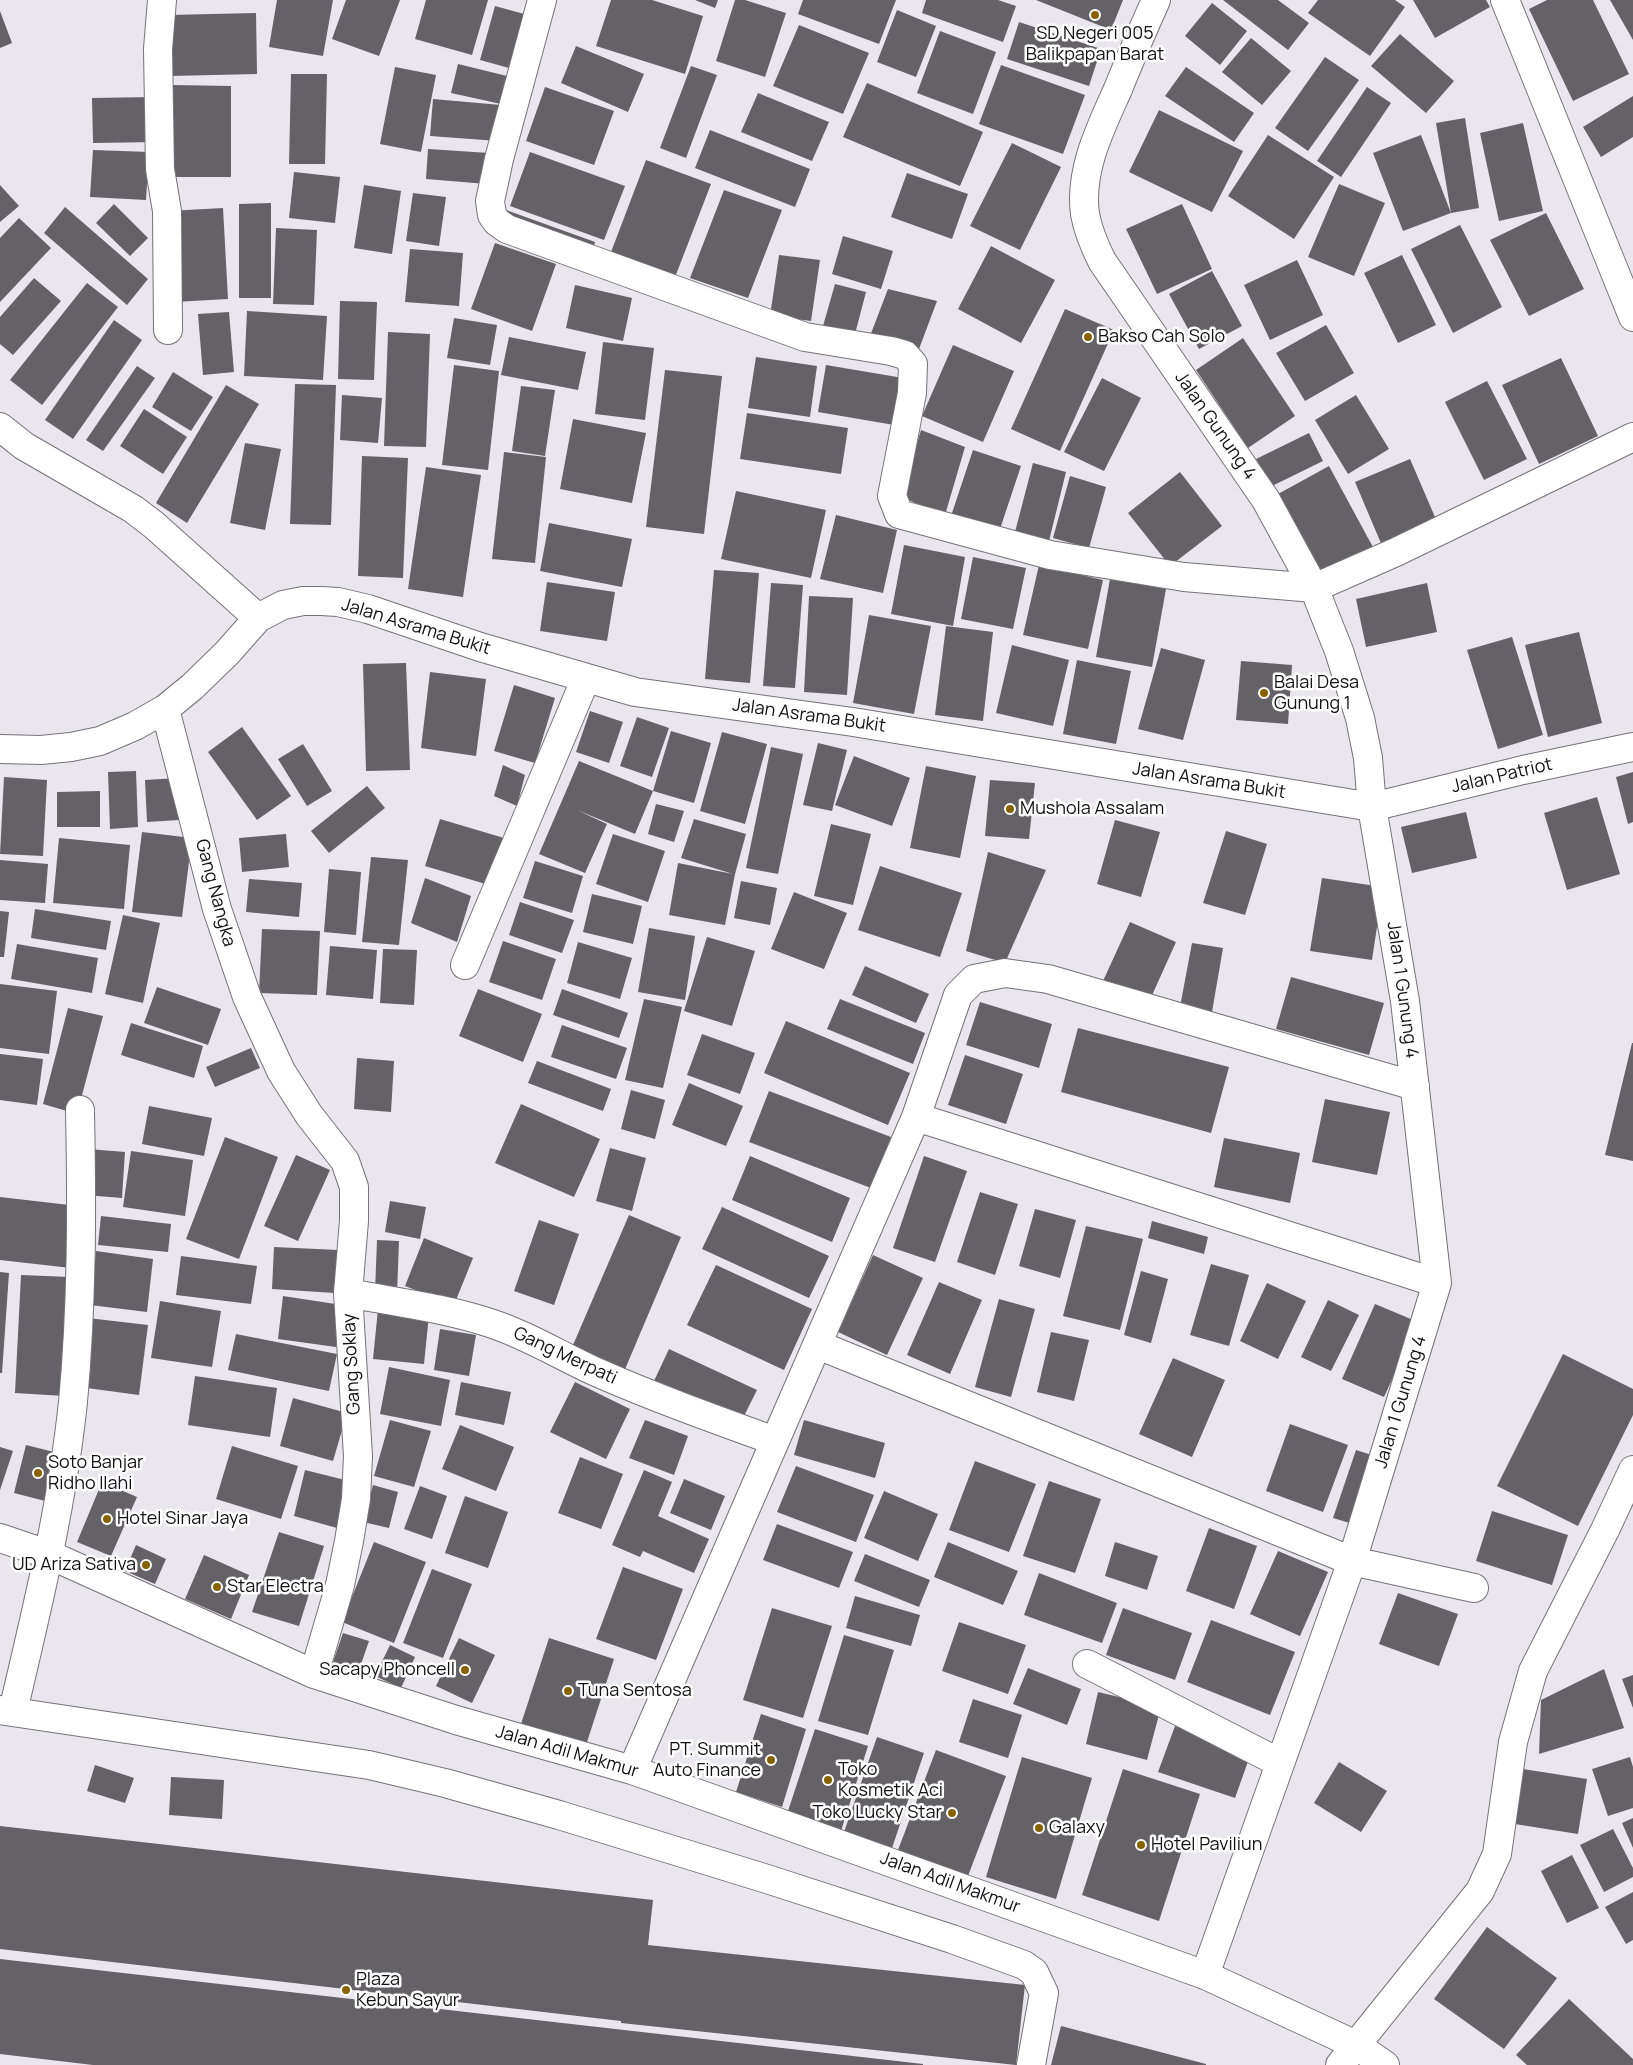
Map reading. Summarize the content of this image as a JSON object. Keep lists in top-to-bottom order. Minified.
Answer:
{"streets":{"street":["Jalan Gunung 4","Jalan Asrama Bukit","Jalan Patriot","Gang Nangka","Jalan 1 Gunung 4","Gang Merpati","Gang Soklay","Jalan Adil Makmur"]},"crossings":[["Jalan Gunung 4","Jalan Asrama Bukit"],["Jalan Gunung 4","Jalan Patriot"],["Jalan Gunung 4","Jalan 1 Gunung 4"],["Jalan Asrama Bukit","Jalan Patriot"],["Jalan Asrama Bukit","Gang Nangka"],["Jalan Asrama Bukit","Jalan 1 Gunung 4"],["Jalan Patriot","Jalan 1 Gunung 4"],["Gang Nangka","Gang Soklay"],["Jalan 1 Gunung 4","Jalan Adil Makmur"],["Gang Merpati","Gang Soklay"],["Gang Soklay","Jalan Adil Makmur"]],"places":["SD Negeri 005 Balikpapan Barat","Bakso Cah Solo","Balai Desa Gunung 1","Mushola Assalam","Soto Banjar Ridho Ilahi","Hotel Sinar Jaya","UD Ariza Sativa","Star Electra","Sacapy Phoncell","Tuna Sentosa","PT. Summit Auto Finance","Toko Kosmetik Aci","Toko Lucky Star","Galaxy","Hotel Paviliun","Plaza Kebun Sayur"]}
